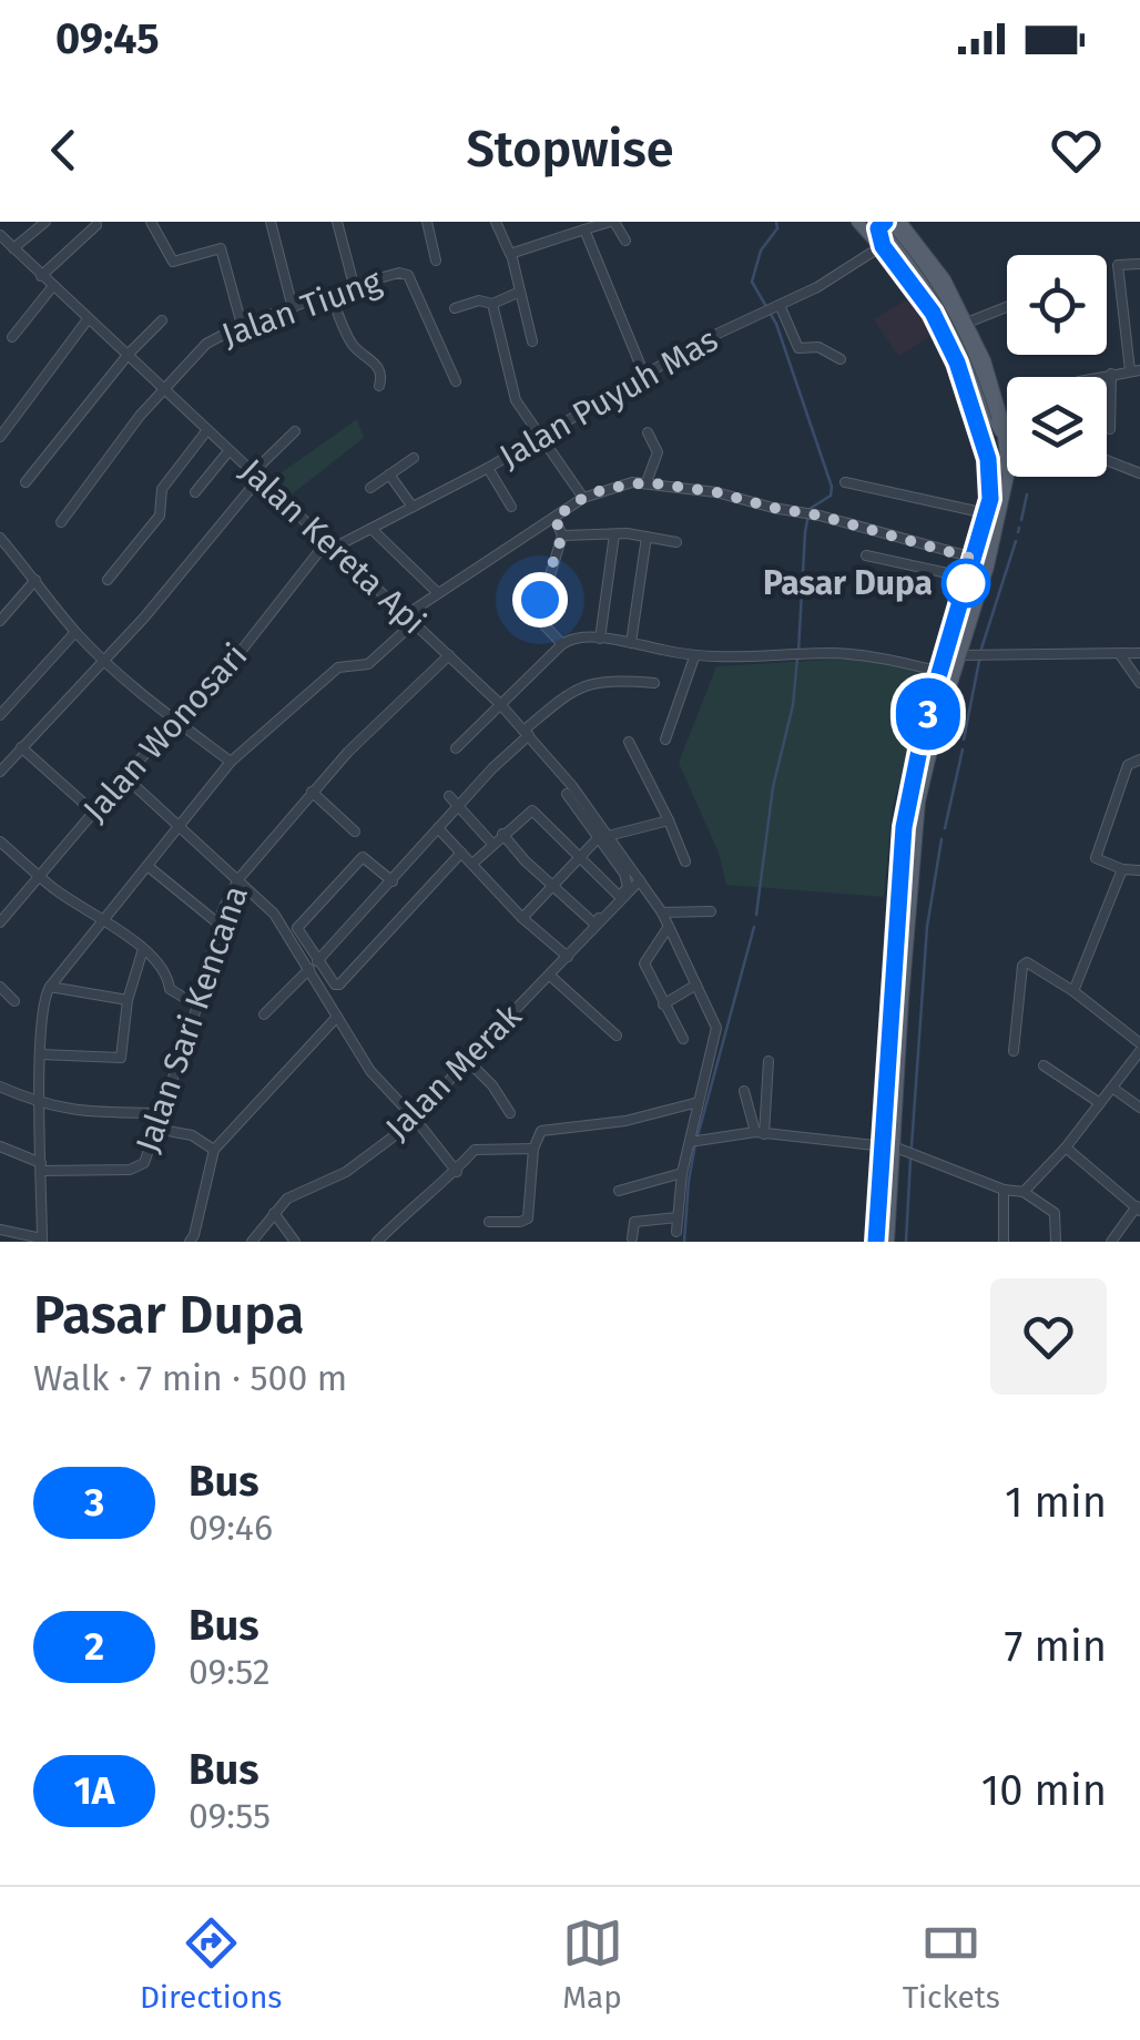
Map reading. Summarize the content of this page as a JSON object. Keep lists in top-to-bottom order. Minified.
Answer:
{"streets":{"street":["Jalan Tiung","Jalan Puyuh Mas","Jalan Kereta Api","Jalan Wonosari","Jalan Sari Kencana","Jalan Merak"]},"crossings":[["Jalan Tiung","Jalan Kereta Api"],["Jalan Puyuh Mas","Jalan Kereta Api"],["Jalan Puyuh Mas","Jalan Wonosari"],["Jalan Kereta Api","Jalan Wonosari"],["Jalan Kereta Api","Jalan Sari Kencana"],["Jalan Kereta Api","Jalan Merak"]],"places":["Pasar Dupa"],"lines":["bus line 3"],"page":{"status":"09:45","header":"Stopwise","on_map":"3","heading":["Pasar Dupa","Walk · 7 min · 500 m"],"list":[{"mark":"3","name":"Bus","note":"09:46","value":"1 min"},{"mark":"2","name":"Bus","note":"09:52","value":"7 min"},{"mark":"1A","name":"Bus","note":"09:55","value":"10 min"}],"tabs":["Directions","Map","Tickets"]}}
